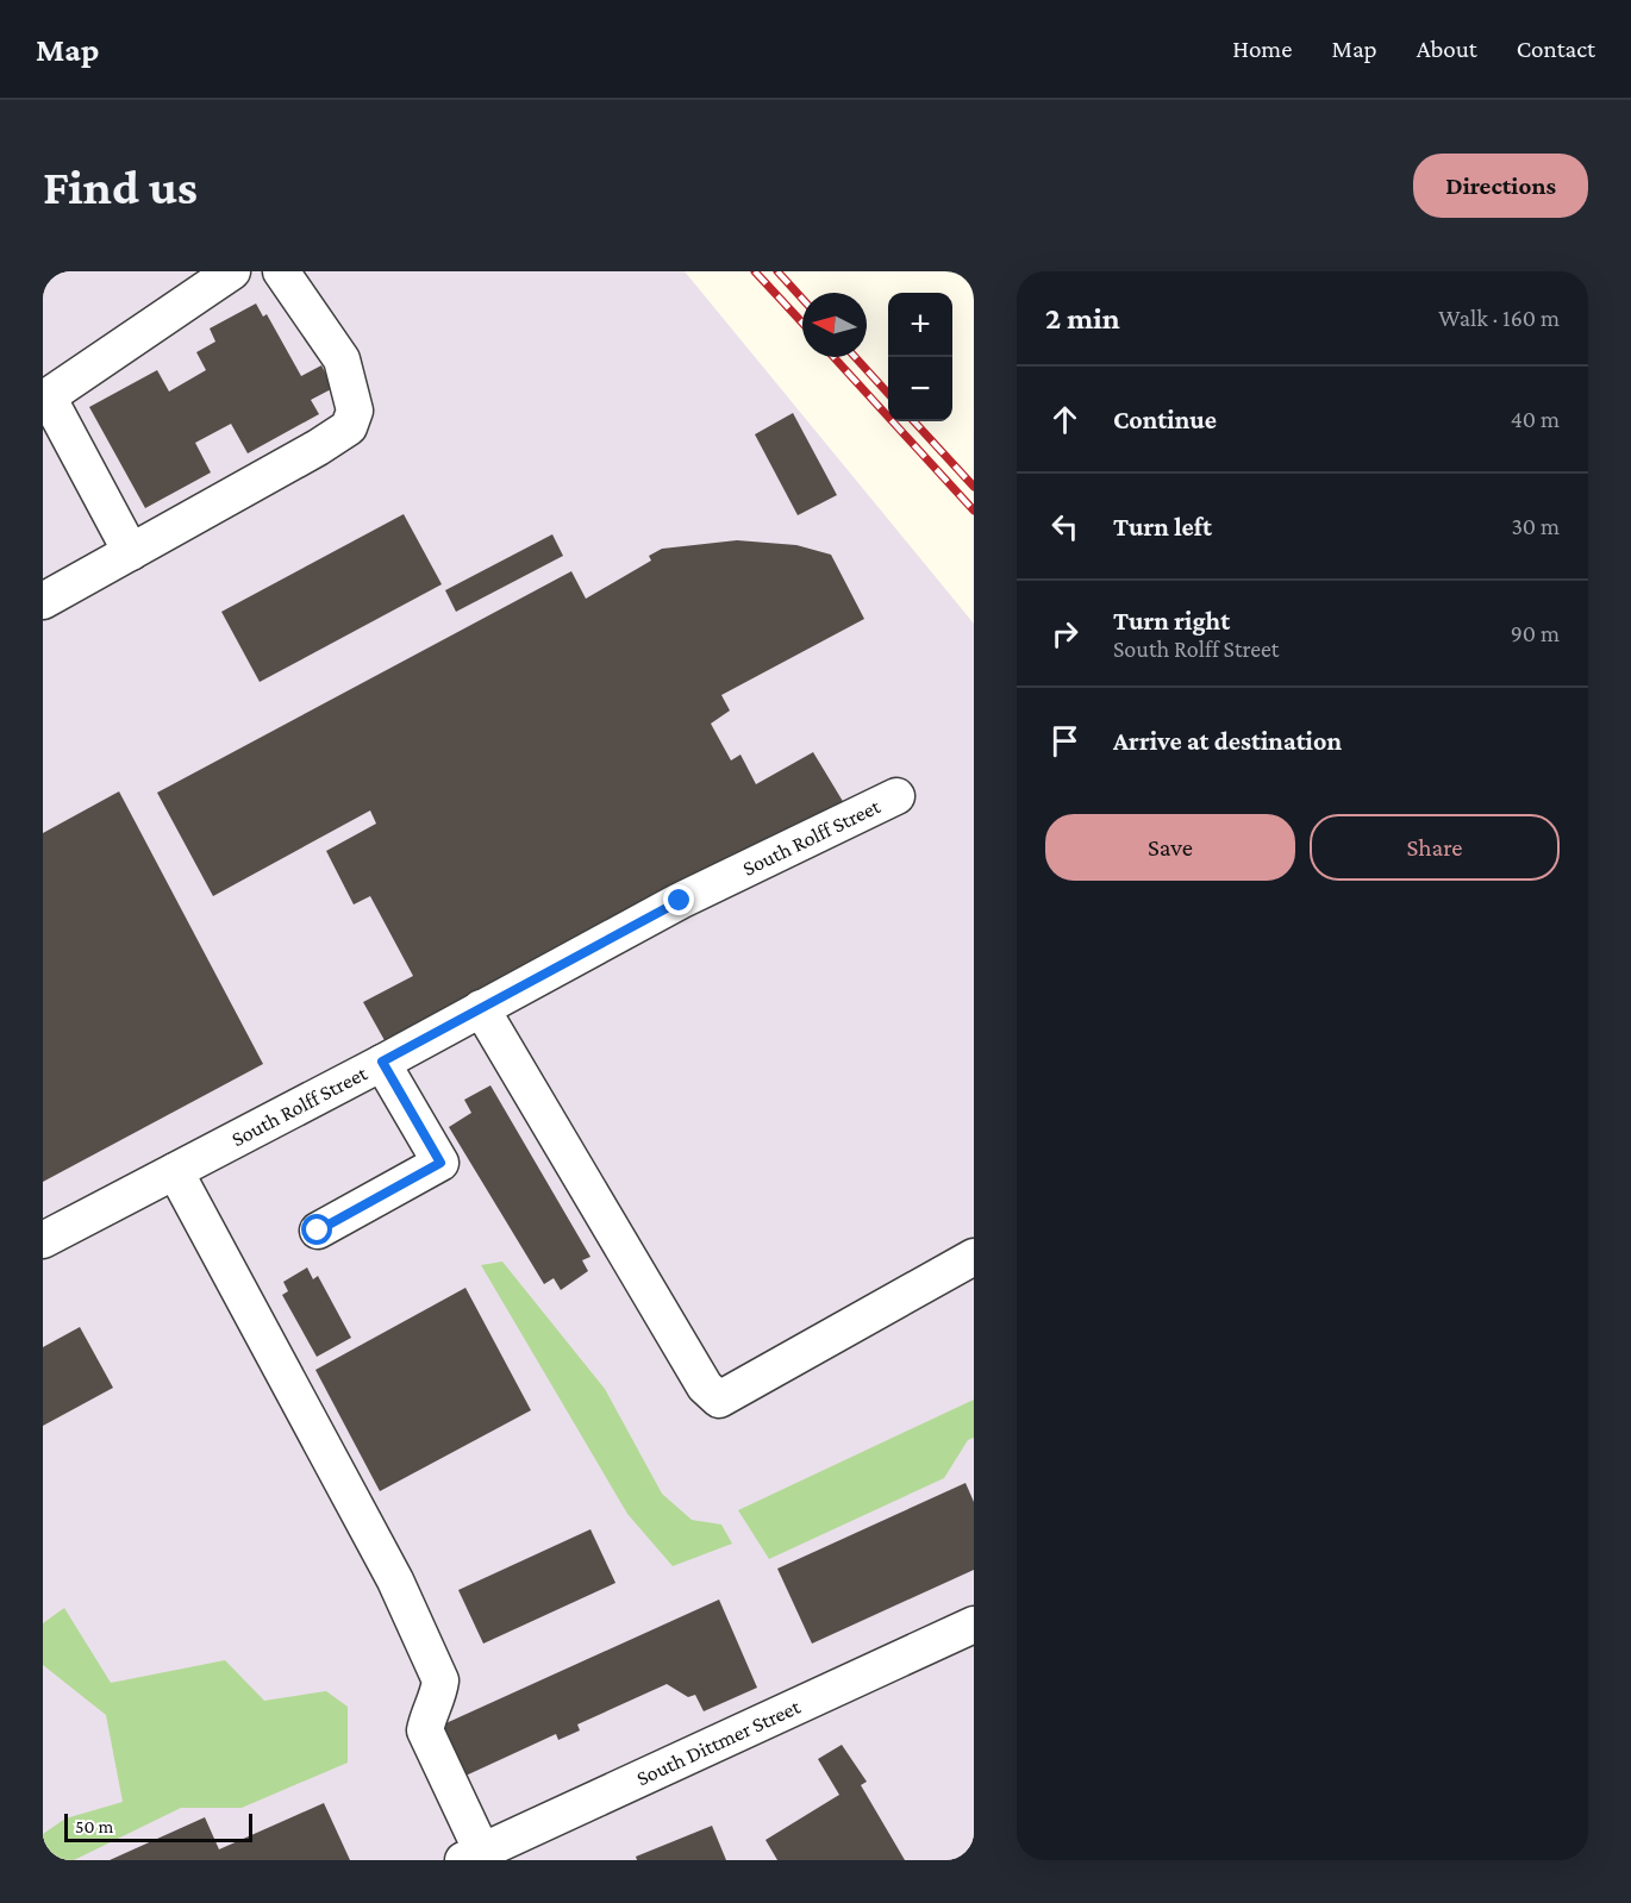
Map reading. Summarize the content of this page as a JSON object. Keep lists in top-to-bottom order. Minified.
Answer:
{"streets":{"street":["South Rolff Street","South Dittmer Street"]},"scale_bar":"50 m","north":"left","page":{"header":"Map","nav":["Home","Map","About","Contact"],"buttons":["Directions",["Save","Share"]],"title":"Find us","heading":["2 min","Walk · 160 m"],"map_buttons":["+","−"],"list":[["Continue","40 m"],["Turn left","30 m"],["Turn right","South Rolff Street","90 m"],"Arrive at destination"],"scale":"50 m"}}
